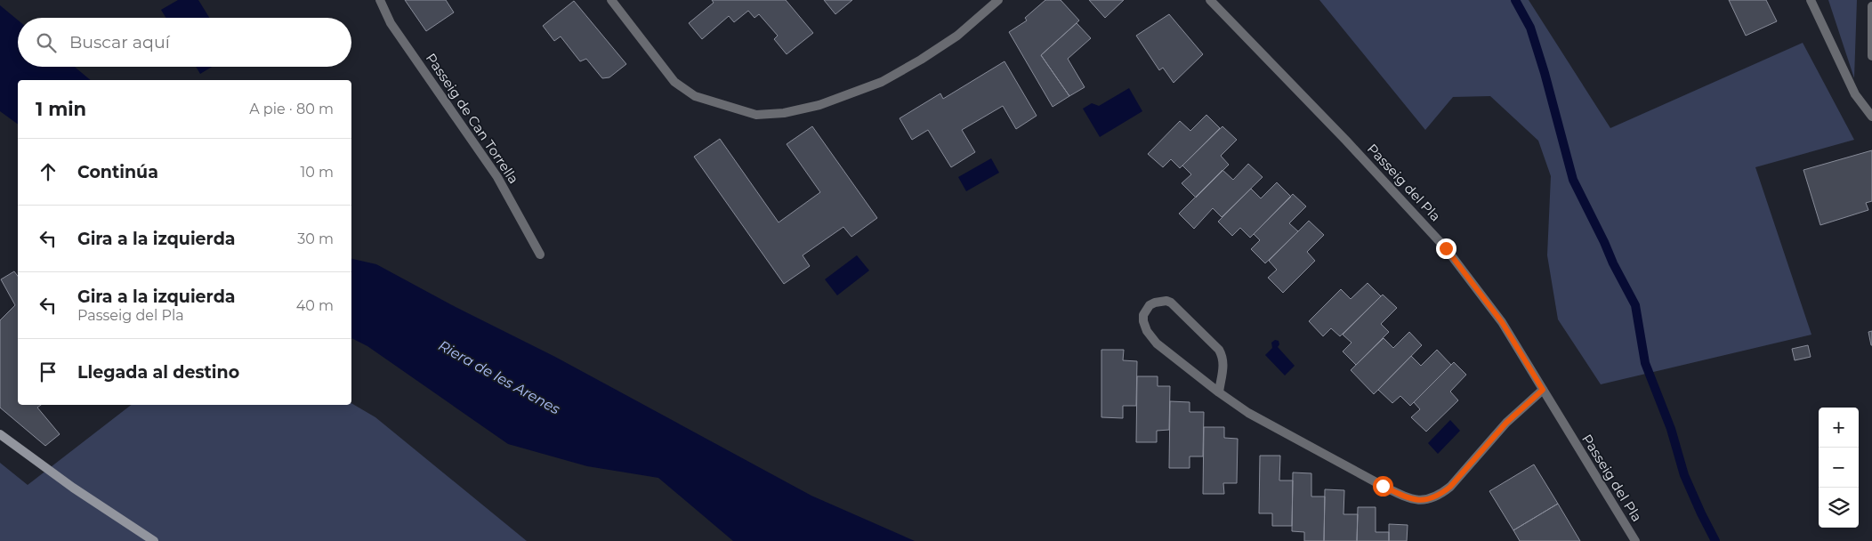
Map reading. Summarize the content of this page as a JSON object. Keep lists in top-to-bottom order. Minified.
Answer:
{"streets":{"street":["Passeig de Can Torrella","Passeig del Pla"]},"water":["Riera de les Arenes"],"page":{"search":"Buscar aquí","heading":["1 min","A pie · 80 m"],"list":[["Continúa","10 m"],["Gira a la izquierda","30 m"],["Gira a la izquierda","Passeig del Pla","40 m"],"Llegada al destino"],"map_buttons":["+","−"]}}
